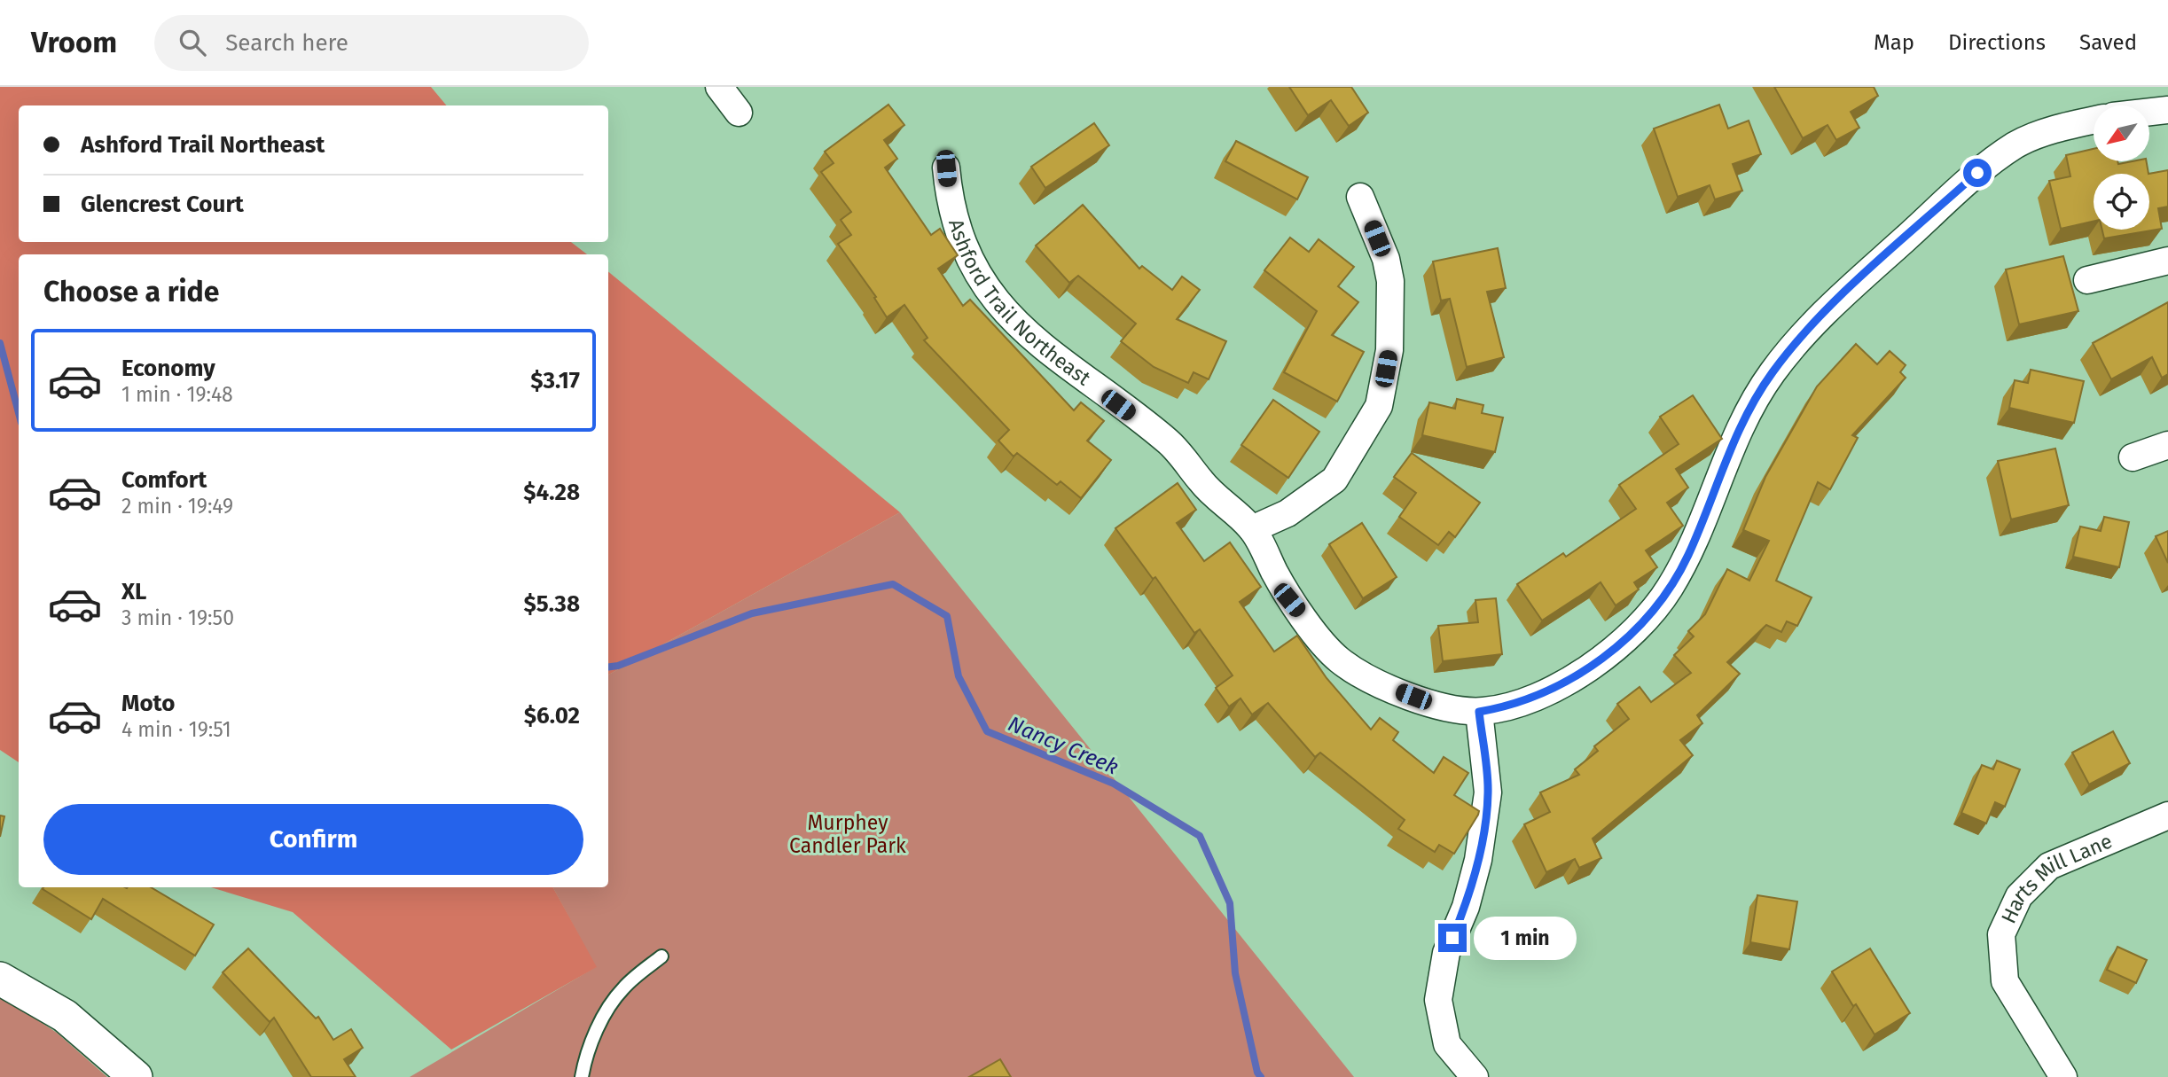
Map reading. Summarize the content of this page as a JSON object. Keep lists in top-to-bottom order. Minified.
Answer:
{"streets":{"street":["Ashford Trail Northeast","Harts Mill Lane"]},"water":["Nancy Creek"],"parks":["Murphey Candler Park"],"north":"bottom left","page":{"header":"Vroom","search":"Search here","nav":["Map","Directions","Saved"],"banner":["Ashford Trail Northeast","Glencrest Court"],"heading":"Choose a ride","list":[{"name":"Economy","note":"1 min · 19:48","value":"$3.17"},{"name":"Comfort","note":"2 min · 19:49","value":"$4.28"},{"name":"XL","note":"3 min · 19:50","value":"$5.38"},{"name":"Moto","note":"4 min · 19:51","value":"$6.02"}],"buttons":"Confirm","bubble":"1 min"}}
